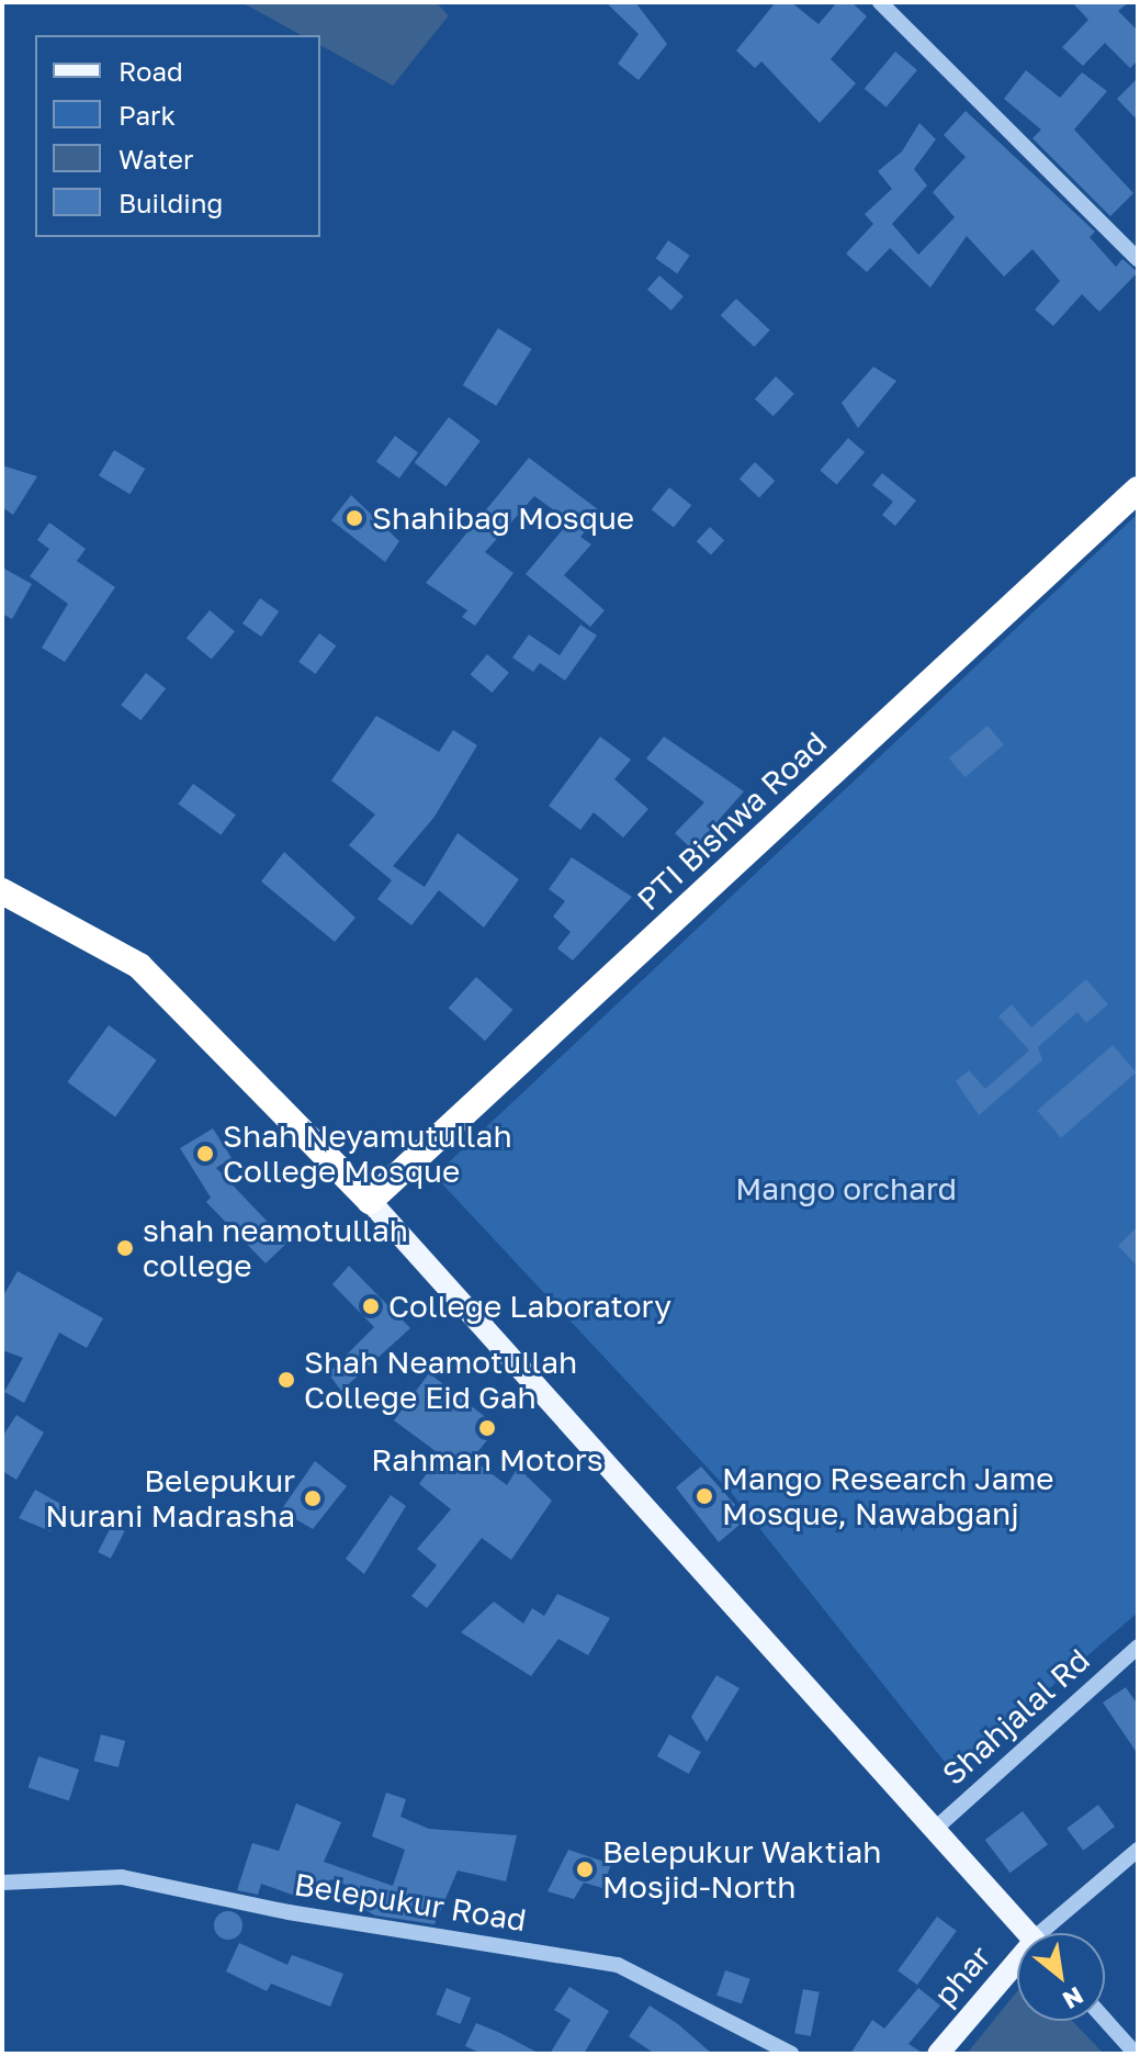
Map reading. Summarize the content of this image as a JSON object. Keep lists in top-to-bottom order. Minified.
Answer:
{"streets":{"highway":["PTI Bishwa Road"],"main road":["phar"],"street":["Shahjalal Rd","Belepukur Road"]},"parks":["Mango orchard"],"places":["Shahibag Mosque","Shah Neyamutullah College Mosque","shah neamotullah college","College Laboratory","Shah Neamotullah College Eid Gah","Rahman Motors","Mango Research Jame Mosque, Nawabganj","Belepukur Nurani Madrasha","Belepukur Waktiah Mosjid-North"],"legend":["Road","Park","Water","Building"],"north":"bottom right"}
